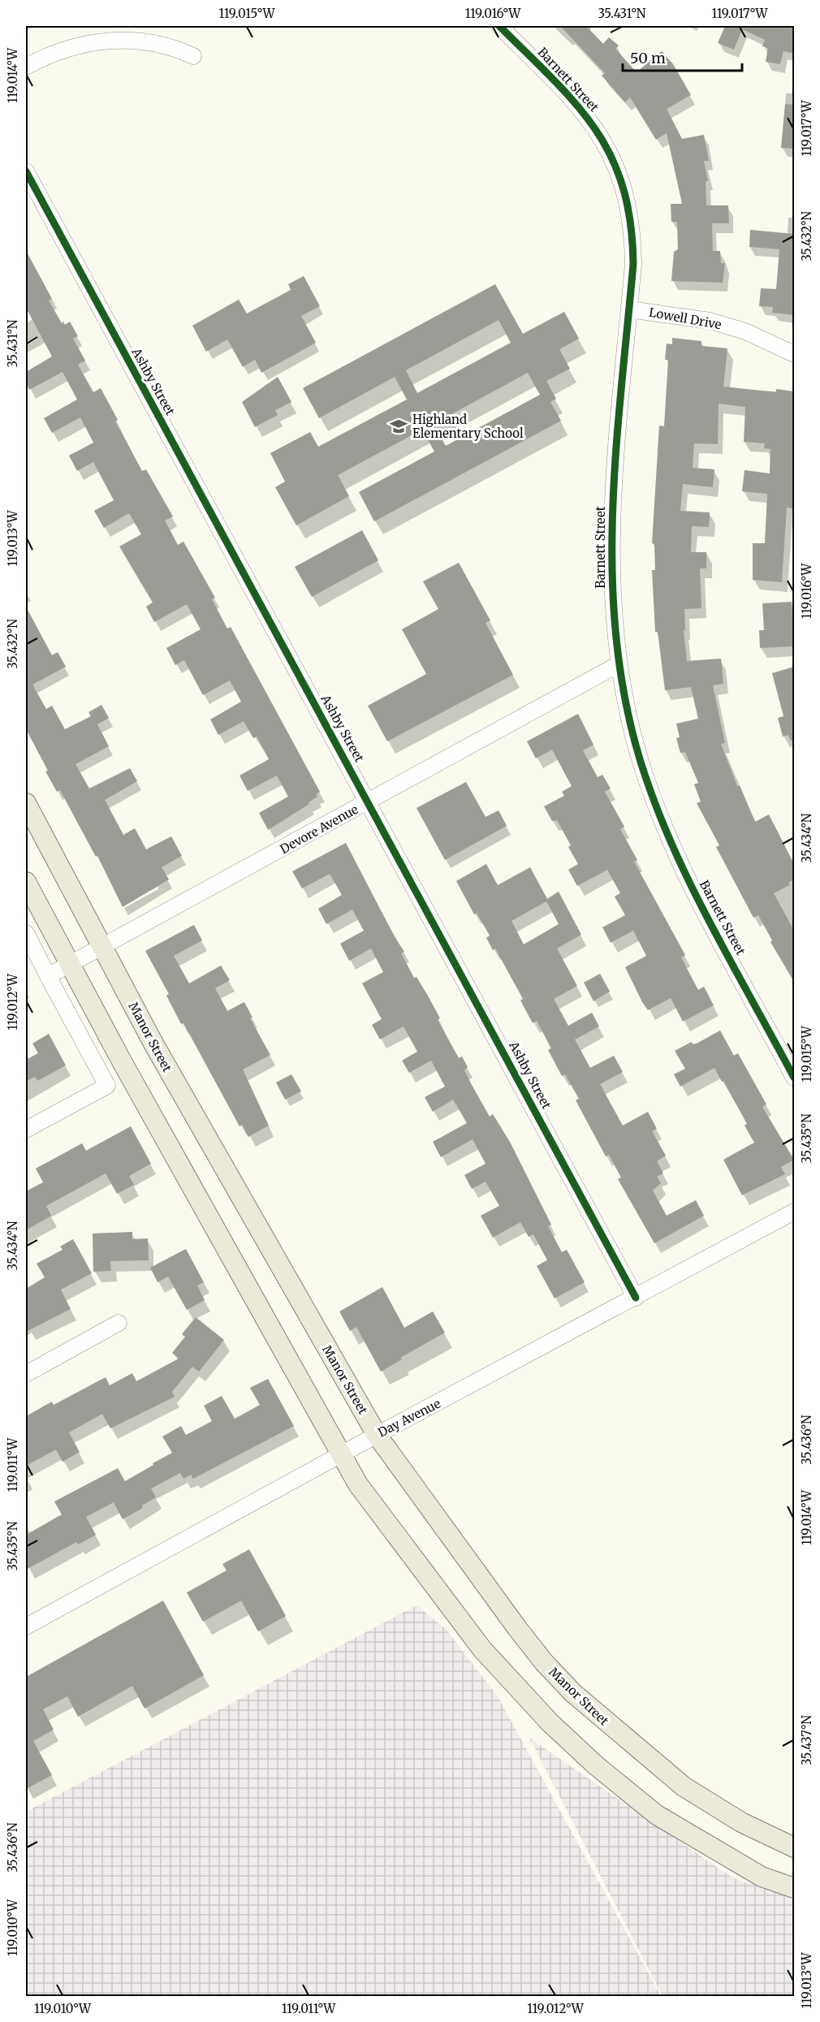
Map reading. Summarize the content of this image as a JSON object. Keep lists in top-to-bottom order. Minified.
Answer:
{"streets":{"main road":["Manor Street"],"street":["Barnett Street","Lowell Drive","Ashby Street","Devore Avenue","Day Avenue"]},"crossings":[["Barnett Street","Lowell Drive"],["Barnett Street","Devore Avenue"],["Ashby Street","Devore Avenue"],["Ashby Street","Day Avenue"],["Devore Avenue","Manor Street"],["Manor Street","Day Avenue"]],"places":{"school or university":["Highland Elementary School"]},"scale_bar":"50 m","coordinates":["119.015°W","119.016°W","35.431°N","119.017°W","119.014°W","35.432°N","119.013°W","35.434°N","119.012°W","35.435°N","35.436°N","119.011°W","35.437°N","119.010°W"]}
